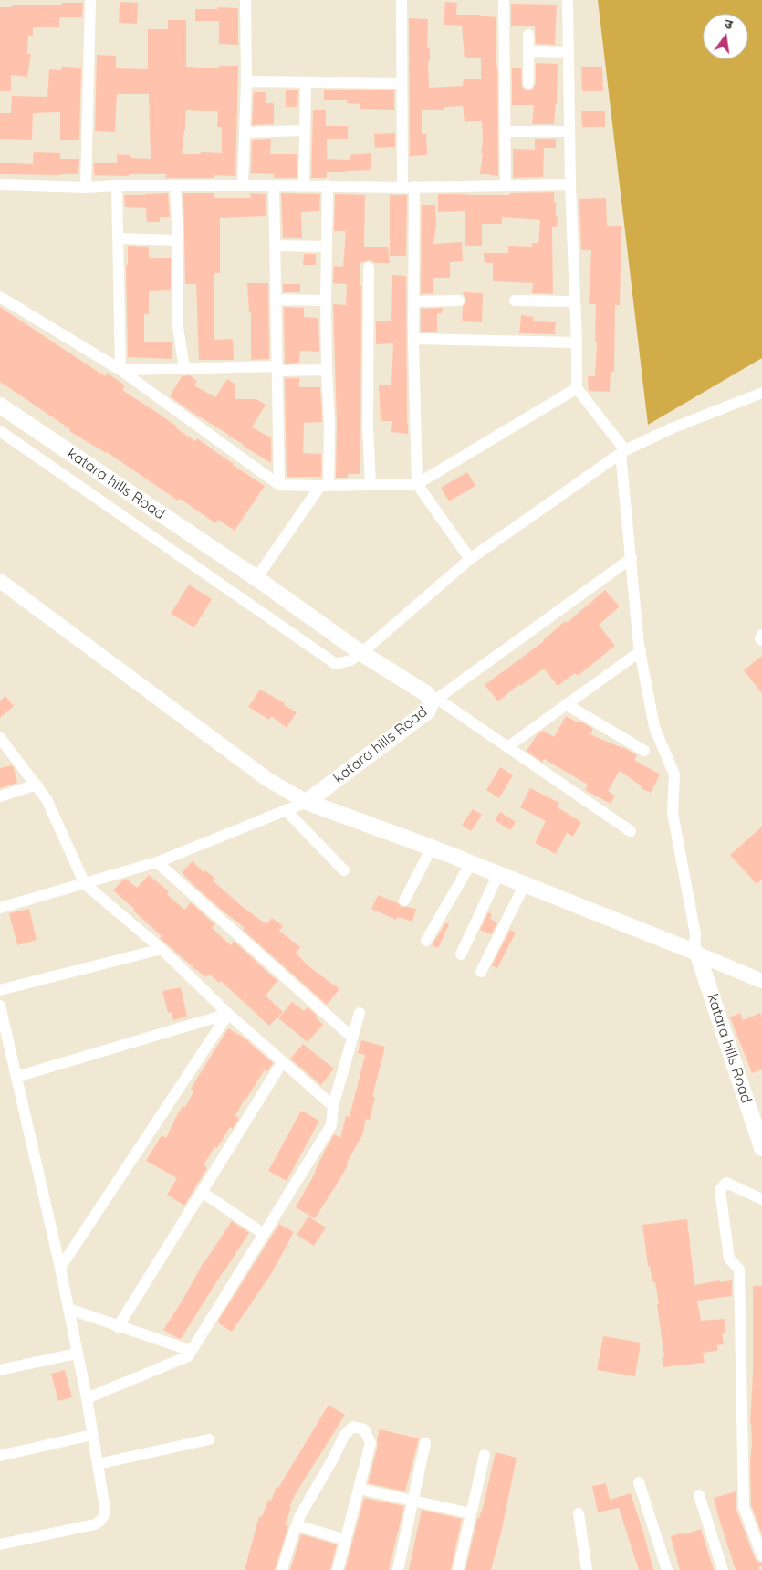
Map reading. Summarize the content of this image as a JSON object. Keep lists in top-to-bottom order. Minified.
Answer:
{"streets":{"main road":["katara hills Road"]},"north":"top"}
